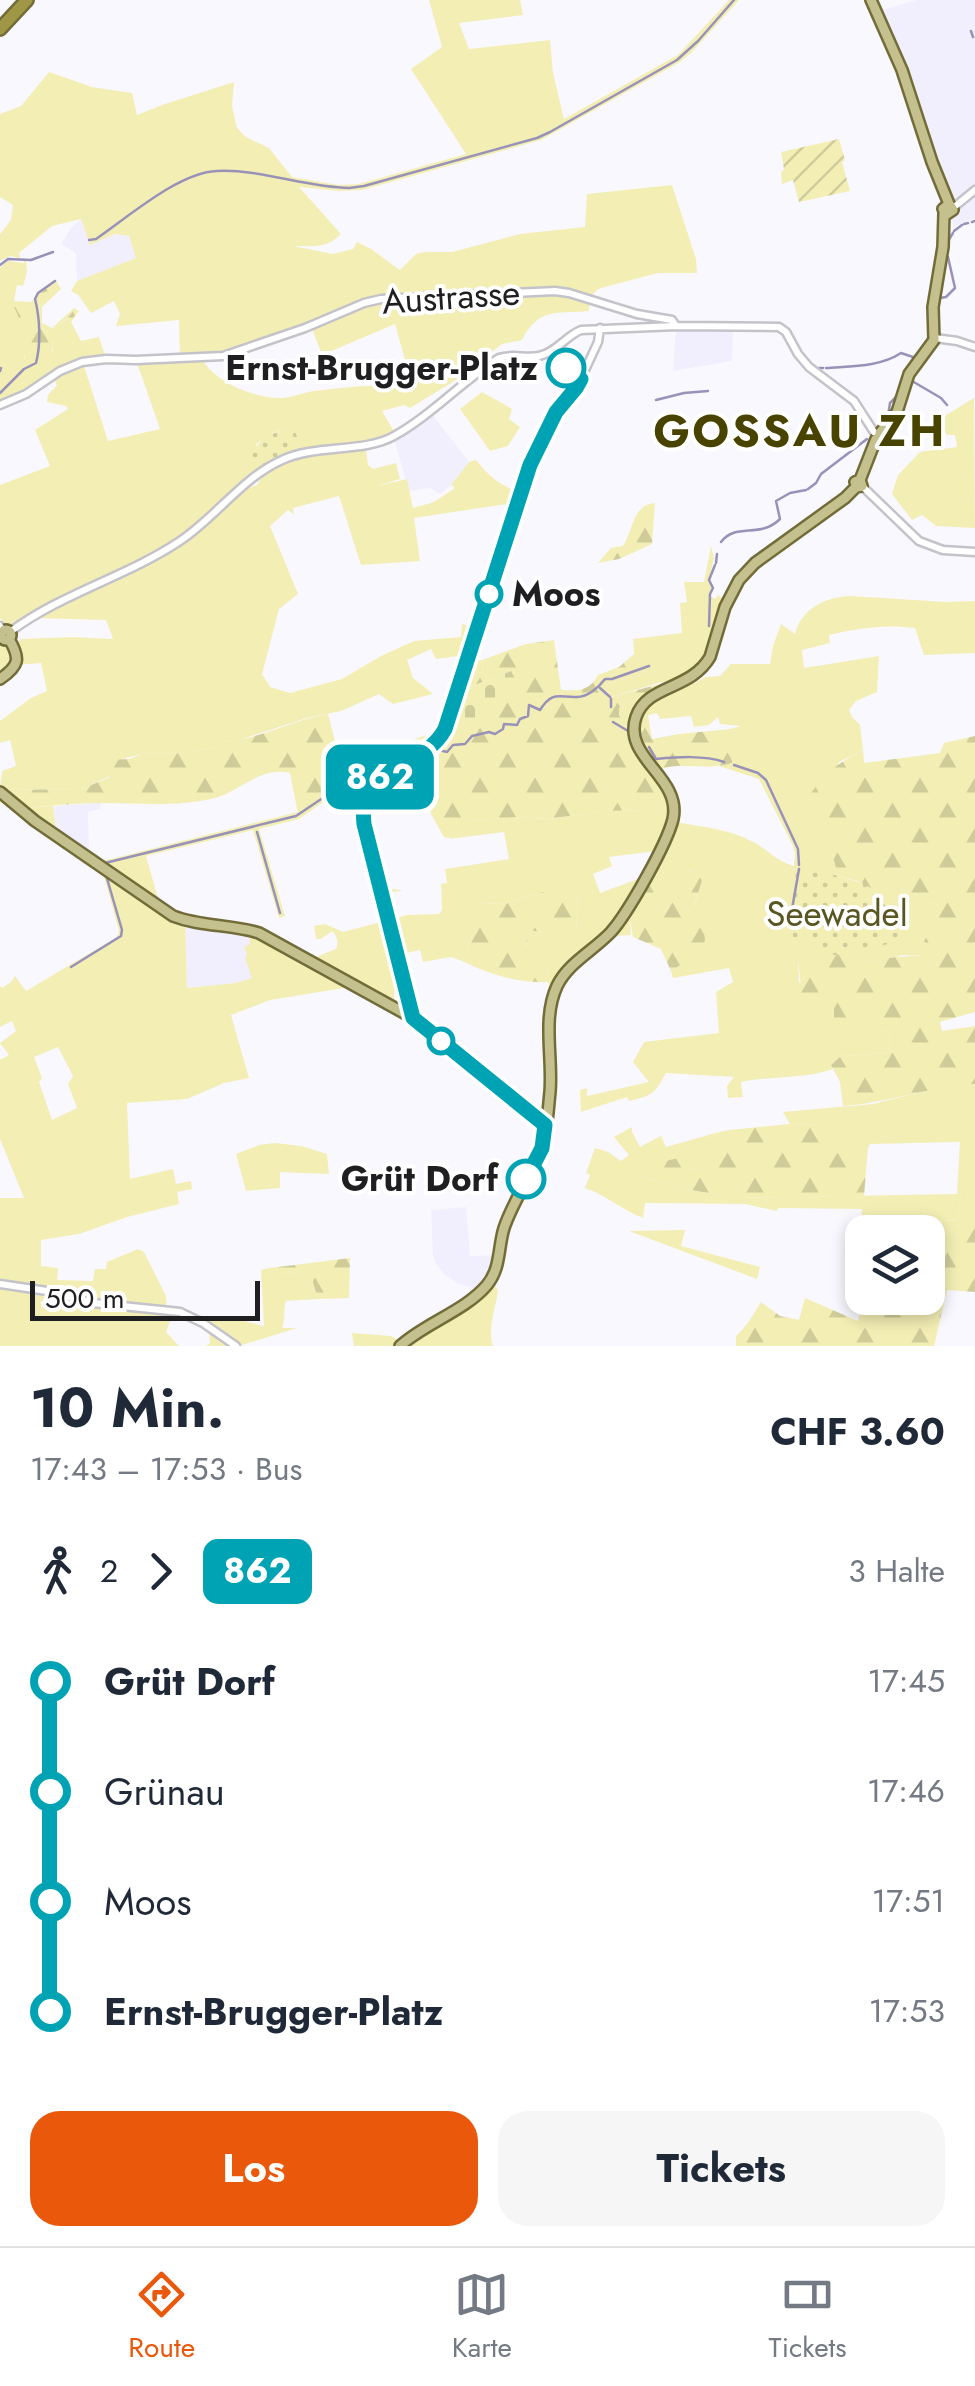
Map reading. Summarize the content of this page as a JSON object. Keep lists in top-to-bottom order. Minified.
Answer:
{"streets":{"street":["Austrasse"]},"districts":["GOSSAU ZH"],"parks":["Seewadel"],"places":["Ernst-Brugger-Platz","Moos","Grüt Dorf"],"lines":["bus line 862"],"scale_bar":"500 m","page":{"on_map":"862","scale":"500 m","heading":["10 Min.","17:43 – 17:53 · Bus","CHF 3.60"],"legs":["2","862","3 Halte"],"list":[{"name":"Grüt Dorf","value":"17:45"},{"name":"Grünau","value":"17:46"},{"name":"Moos","value":"17:51"},{"name":"Ernst-Brugger-Platz","value":"17:53"}],"buttons":["Los","Tickets"],"tabs":["Route","Karte","Tickets"]}}
